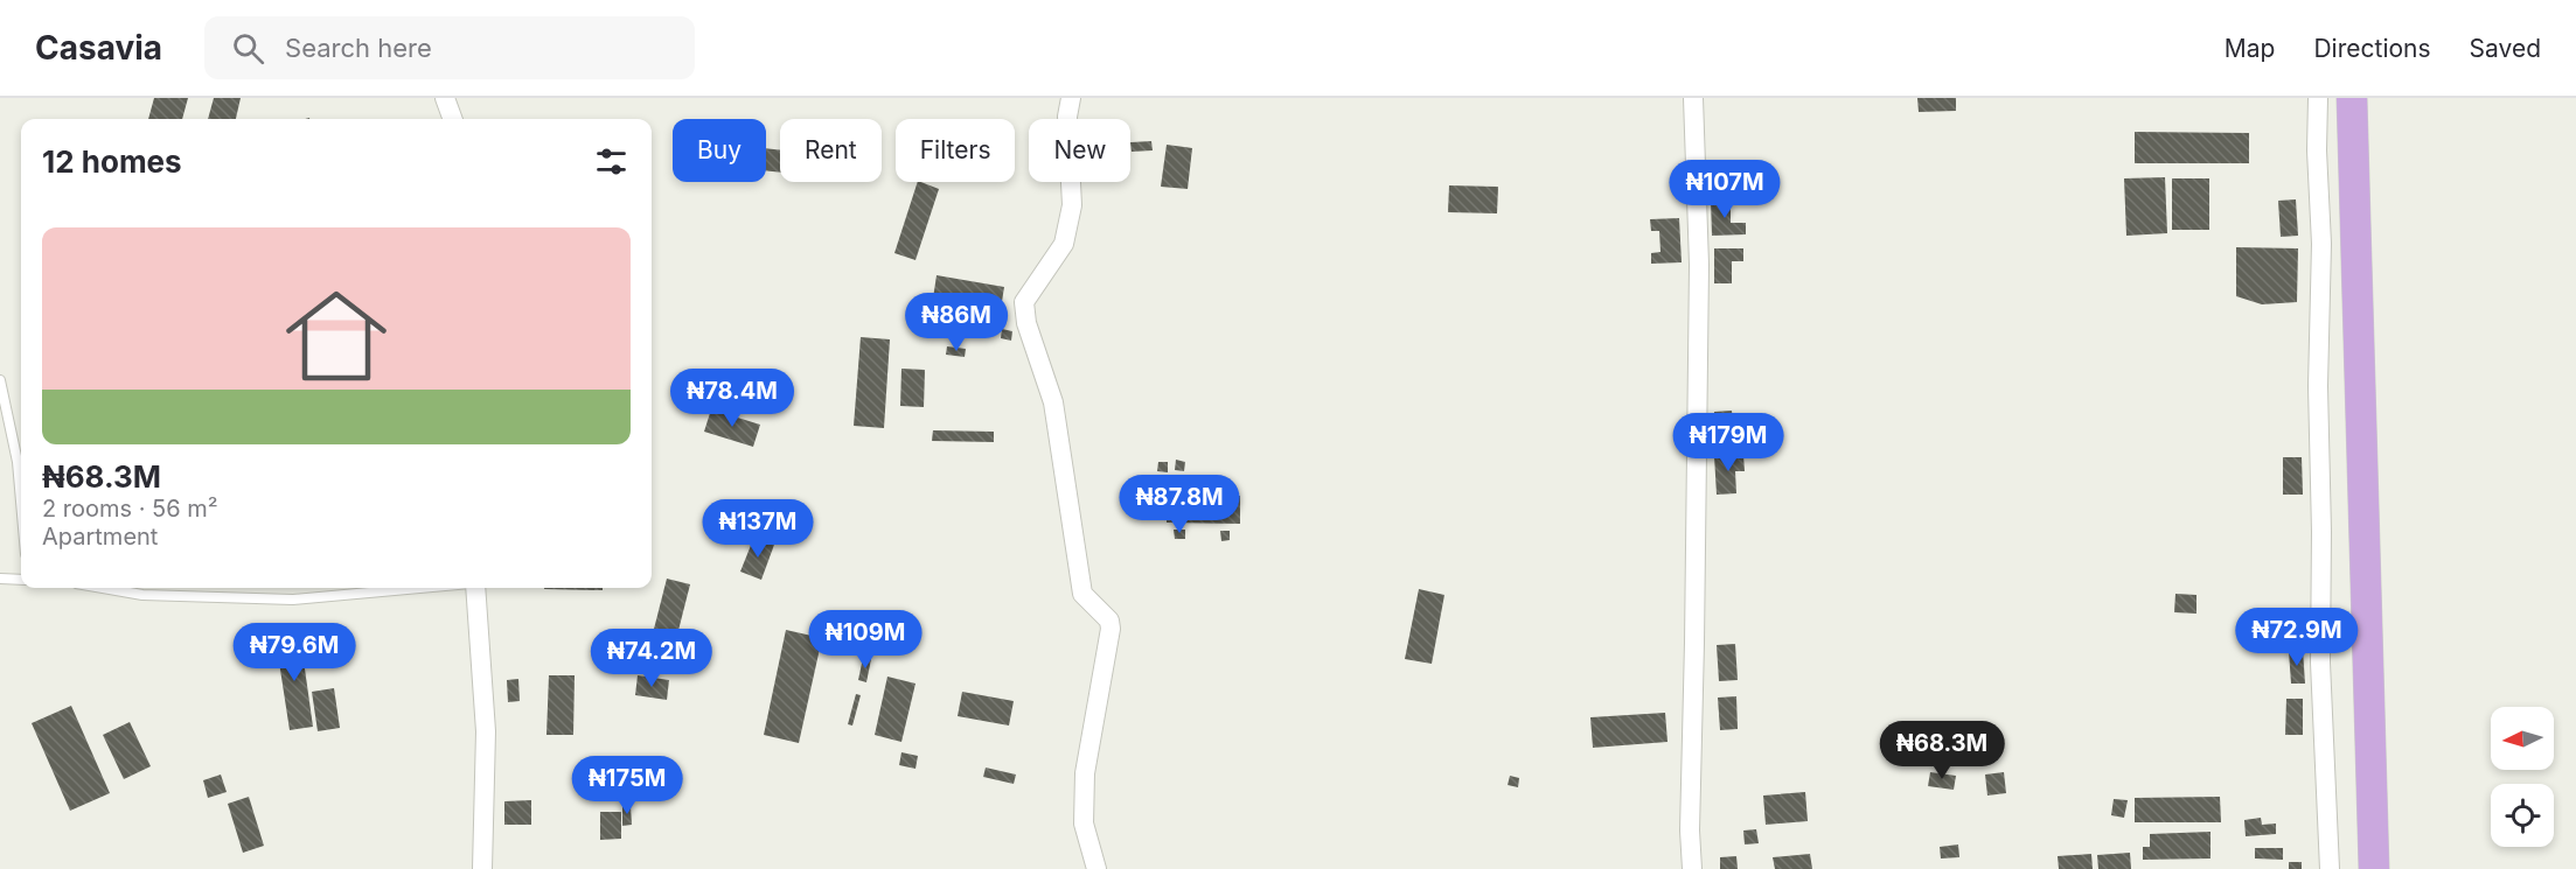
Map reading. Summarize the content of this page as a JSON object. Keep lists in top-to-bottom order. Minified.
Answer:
{"north":"left","page":{"header":"Casavia","search":"Search here","nav":["Map","Directions","Saved"],"chip":["Buy","Rent","Filters","New"],"heading":"12 homes","price":["₦107M","₦86M","₦78.4M","₦179M","₦87.8M","₦137M","₦72.9M","₦109M","₦79.6M","₦74.2M","₦68.3M","₦175M"],"list":[{"name":"₦68.3M","note":"2 rooms · 56 m² · Apartment"}]}}
